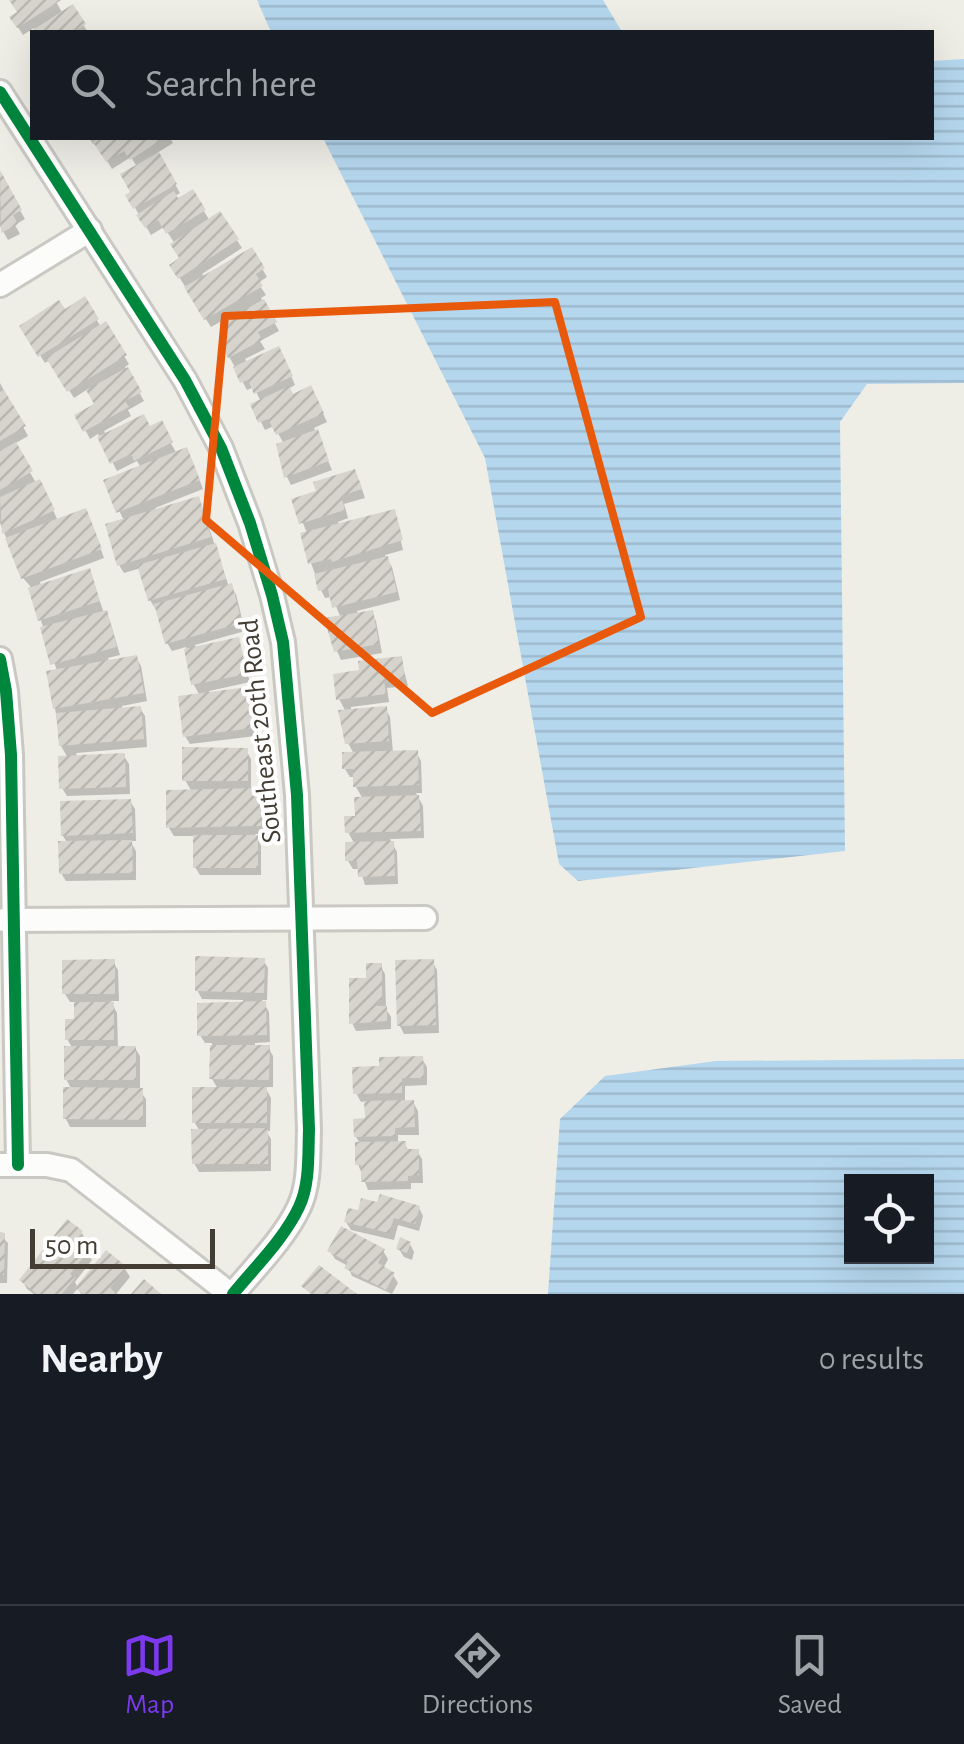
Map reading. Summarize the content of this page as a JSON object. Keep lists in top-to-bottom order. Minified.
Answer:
{"streets":{"street":["Southeast 20th Road"]},"scale_bar":"50 m","page":{"search":"Search here","scale":"50 m","heading":["Nearby","0 results"],"nav":["Map","Directions","Saved"]}}
